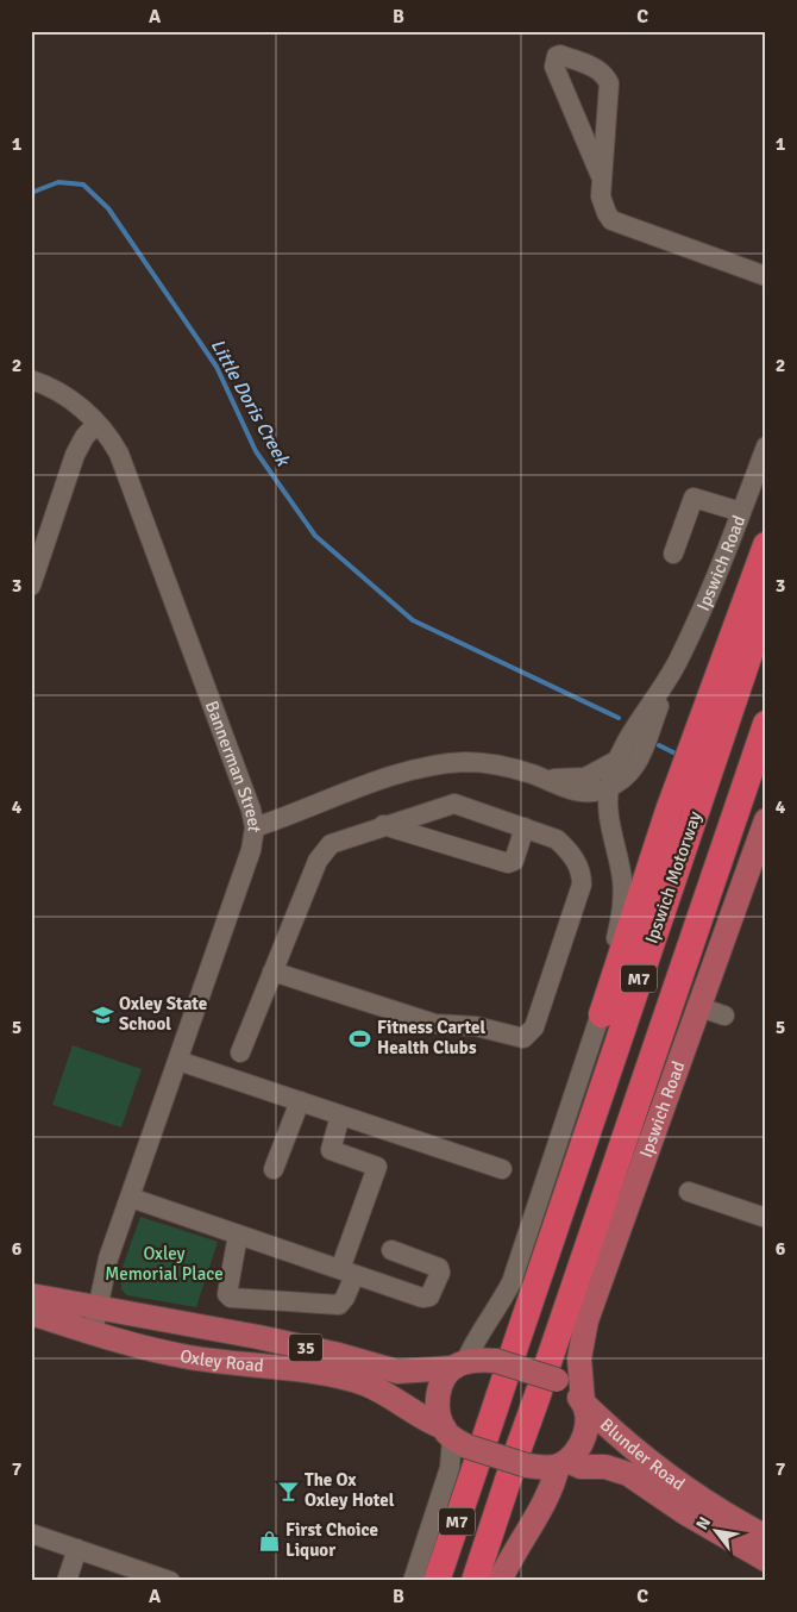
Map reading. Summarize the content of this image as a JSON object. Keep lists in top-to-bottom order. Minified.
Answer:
{"streets":{"highway":["Ipswich Motorway","M7"],"main road":["Ipswich Road","35","Oxley Road","Blunder Road"],"street":["Bannerman Street"]},"crossings":[["Ipswich Road","35"],["Ipswich Road","Oxley Road"],["Ipswich Road","Blunder Road"],["Bannerman Street","Oxley Road"],["Ipswich Motorway","35"],["Ipswich Motorway","Oxley Road"],["M7","35"],["35","Oxley Road"],["35","Blunder Road"]],"water":["Little Doris Creek"],"parks":["Oxley Memorial Place"],"places":{"school or university":["Oxley State School"],"sports":["Fitness Cartel Health Clubs"],"bar":["The Ox Oxley Hotel"],"shop":["First Choice Liquor"]},"north":"top left","grid":{"columns":["A","B","C"],"rows":["1","2","3","4","5","6","7"]}}
